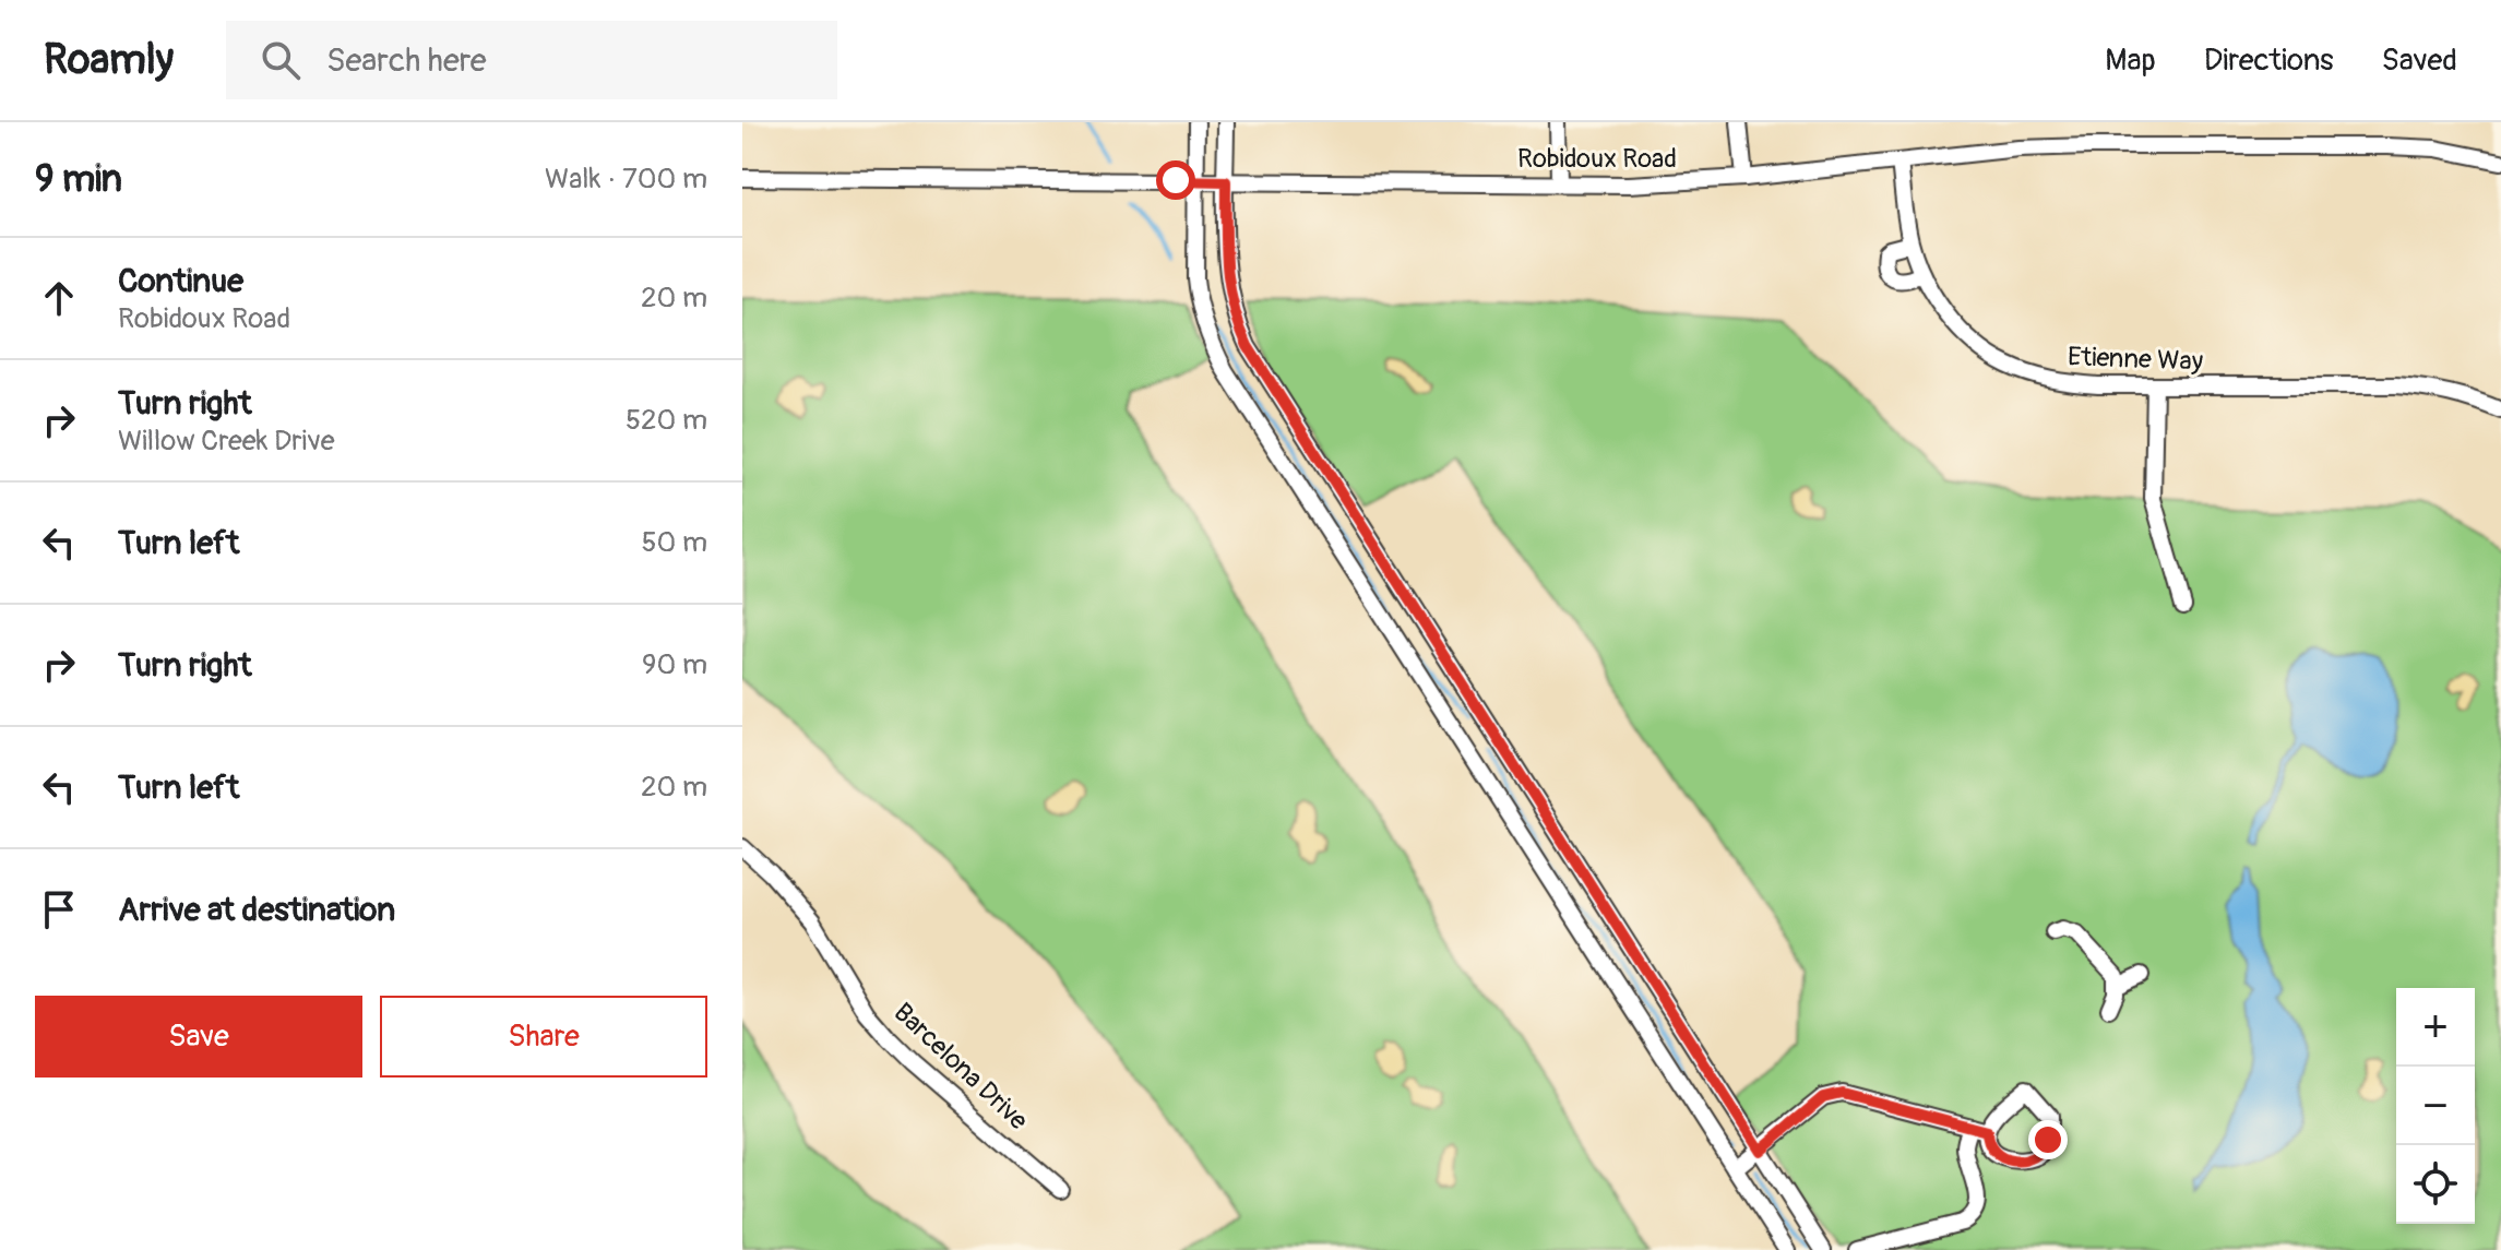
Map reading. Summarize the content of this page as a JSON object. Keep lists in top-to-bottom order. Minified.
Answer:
{"streets":{"street":["Robidoux Road","Etienne Way","Barcelona Drive"]},"crossings":[["Robidoux Road","Etienne Way"]],"page":{"header":"Roamly","search":"Search here","nav":["Map","Directions","Saved"],"heading":["9 min","Walk · 700 m"],"list":[["Continue","Robidoux Road","20 m"],["Turn right","Willow Creek Drive","520 m"],["Turn left","50 m"],["Turn right","90 m"],["Turn left","20 m"],"Arrive at destination"],"buttons":["Save","Share"],"map_buttons":["+","−"]}}
